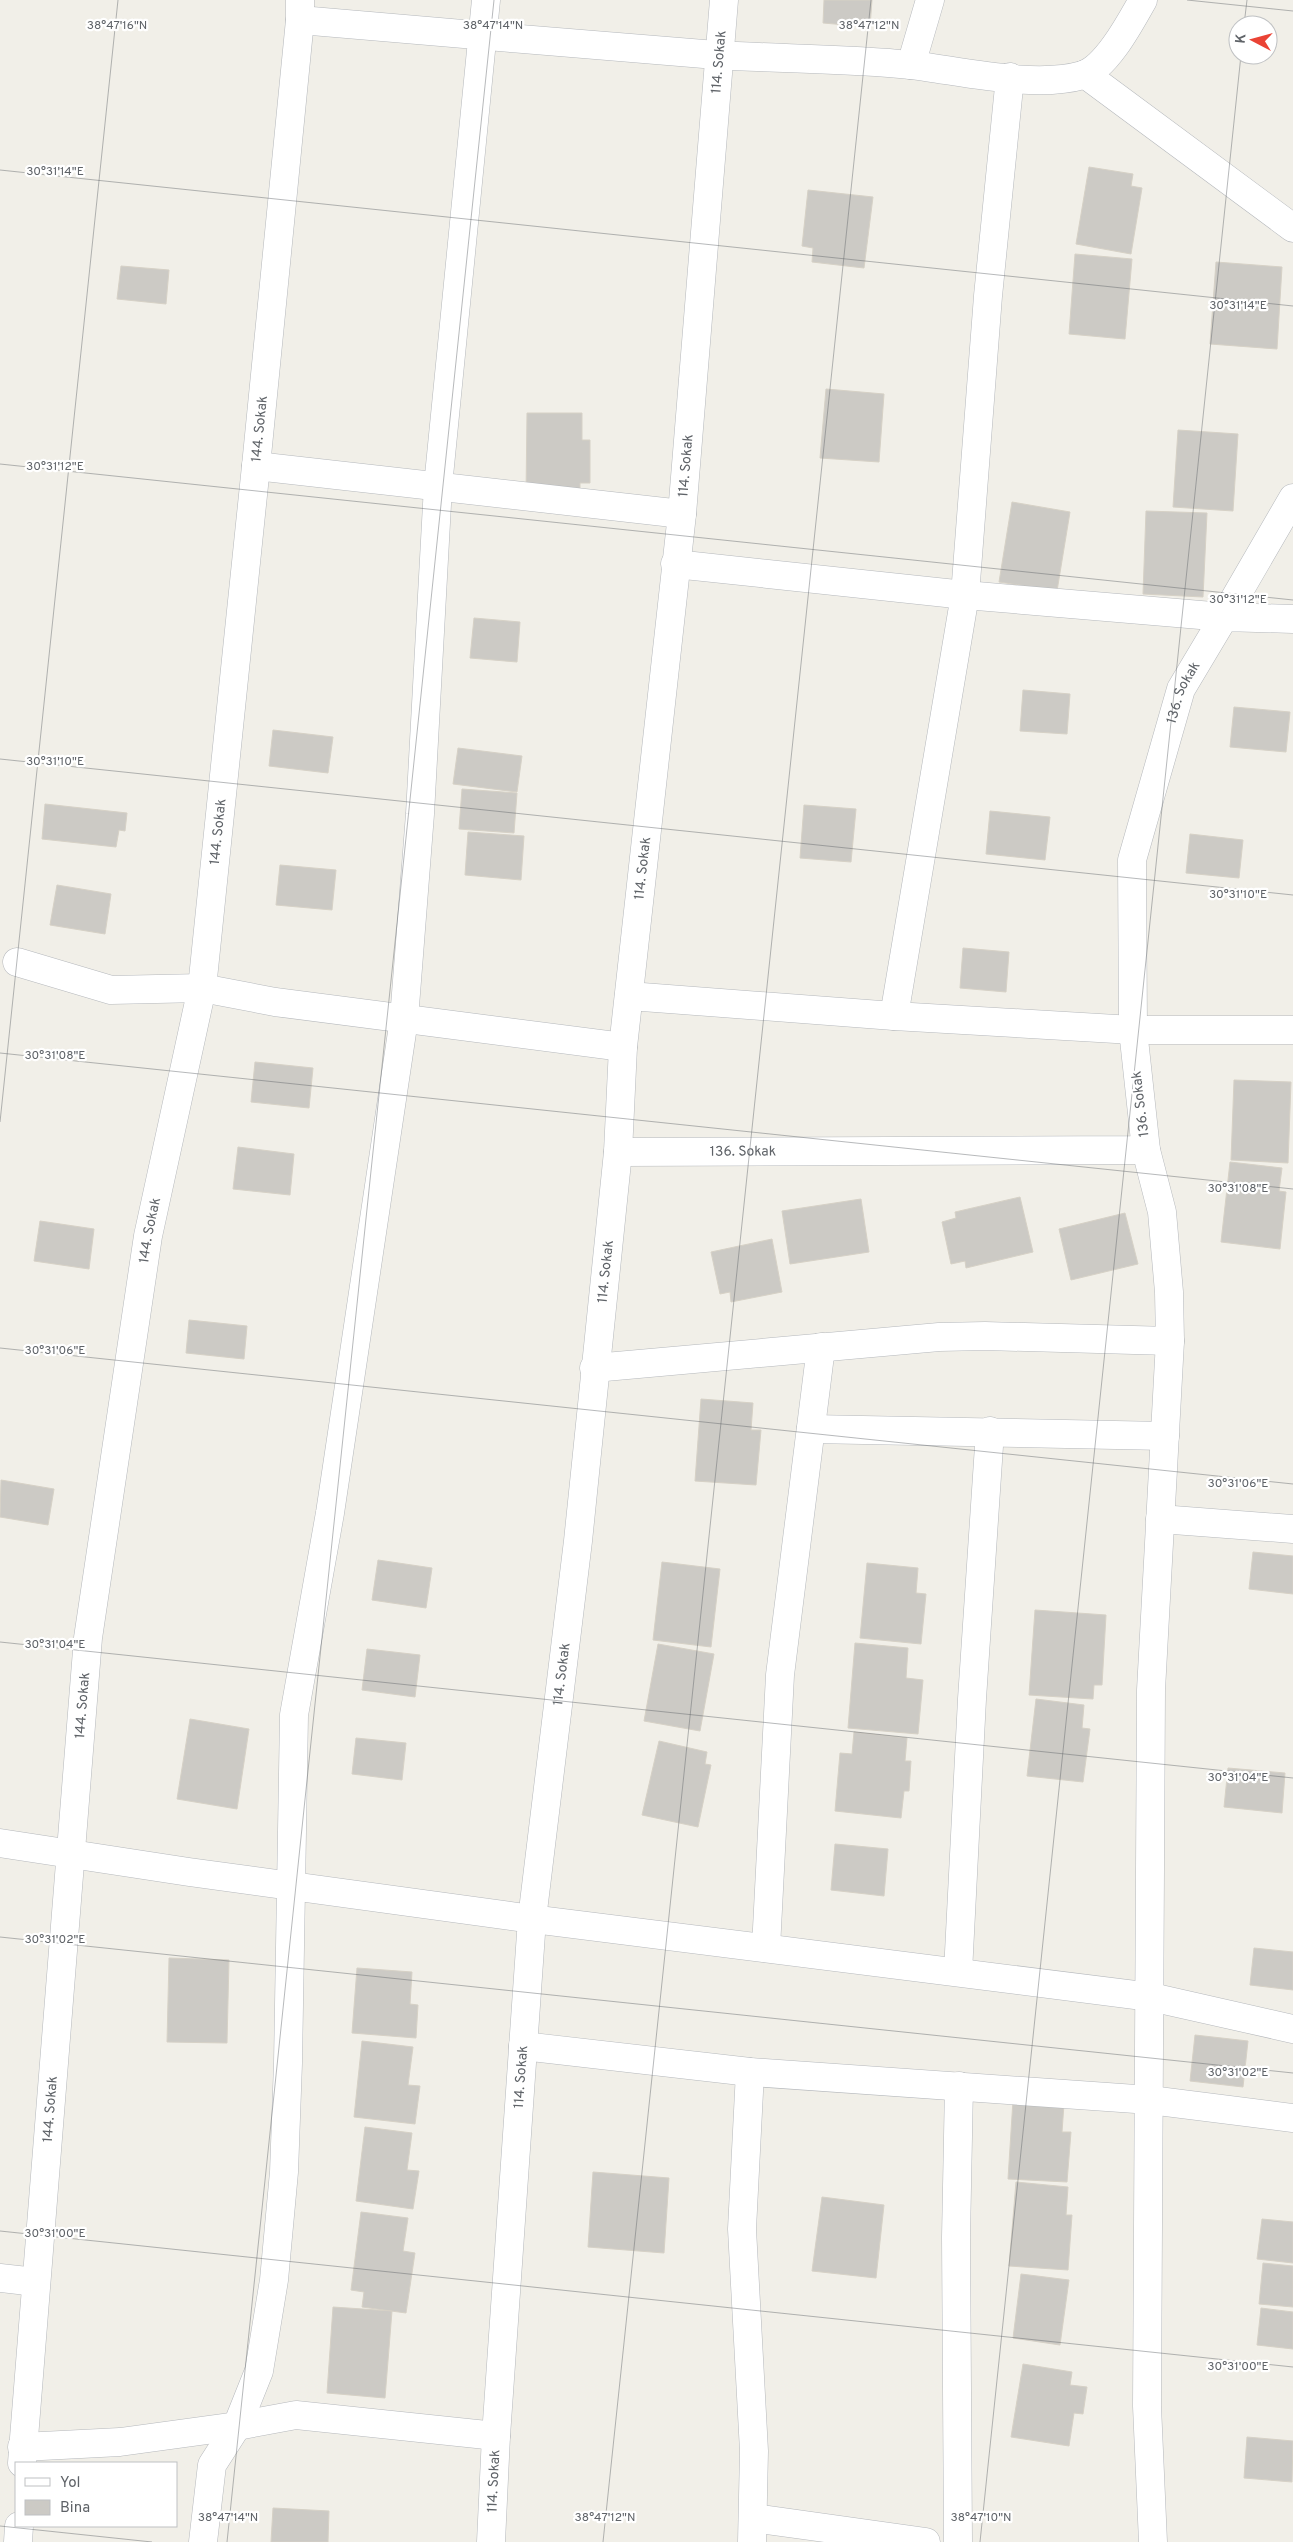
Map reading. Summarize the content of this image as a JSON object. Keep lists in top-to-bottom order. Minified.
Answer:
{"streets":{"street":["114. Sokak","144. Sokak","136. Sokak"]},"crossings":[["114. Sokak","136. Sokak"]],"legend":["Yol","Bina"],"north":"left","coordinates":["38°47'16\"N","38°47'14\"N","38°47'12\"N","30°31'14\"E","30°31'12\"E","30°31'10\"E","30°31'08\"E","30°31'06\"E","30°31'04\"E","30°31'02\"E","30°31'00\"E","38°47'10\"N"]}
